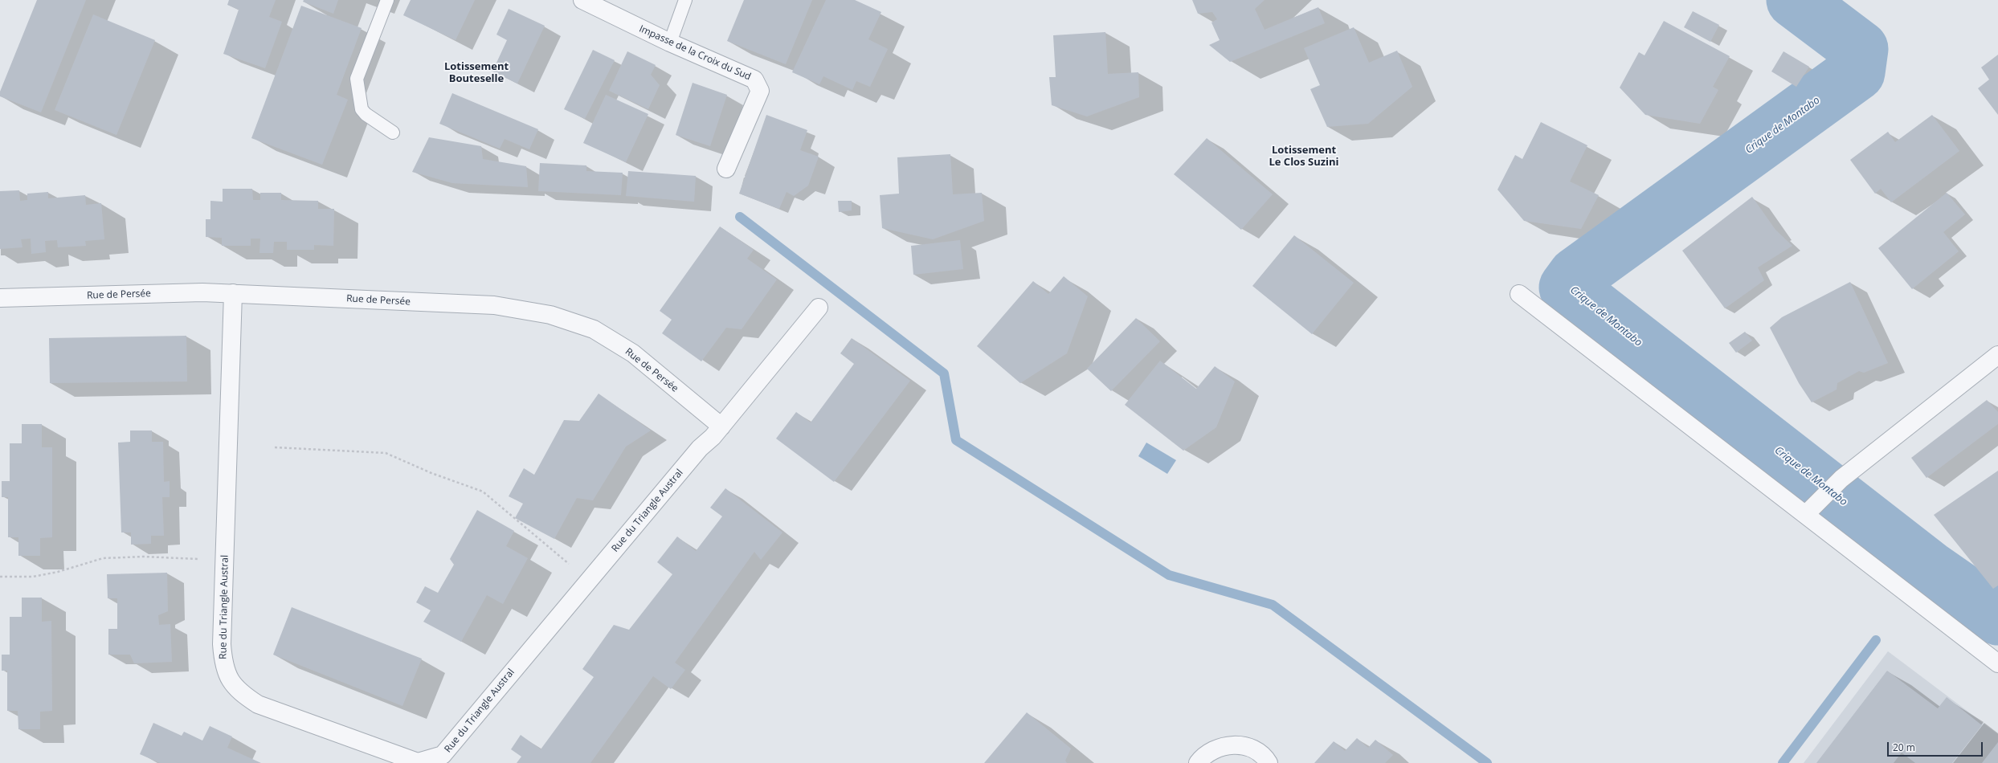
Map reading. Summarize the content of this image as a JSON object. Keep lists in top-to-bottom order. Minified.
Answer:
{"streets":{"street":["Impasse de la Croix du Sud","Rue de Persée","Rue du Triangle Austral"]},"crossings":[["Rue de Persée","Rue du Triangle Austral"]],"districts":["Lotissement Bouteselle","Lotissement Le Clos Suzini"],"water":["Crique de Montabo"],"scale_bar":"20 m"}
